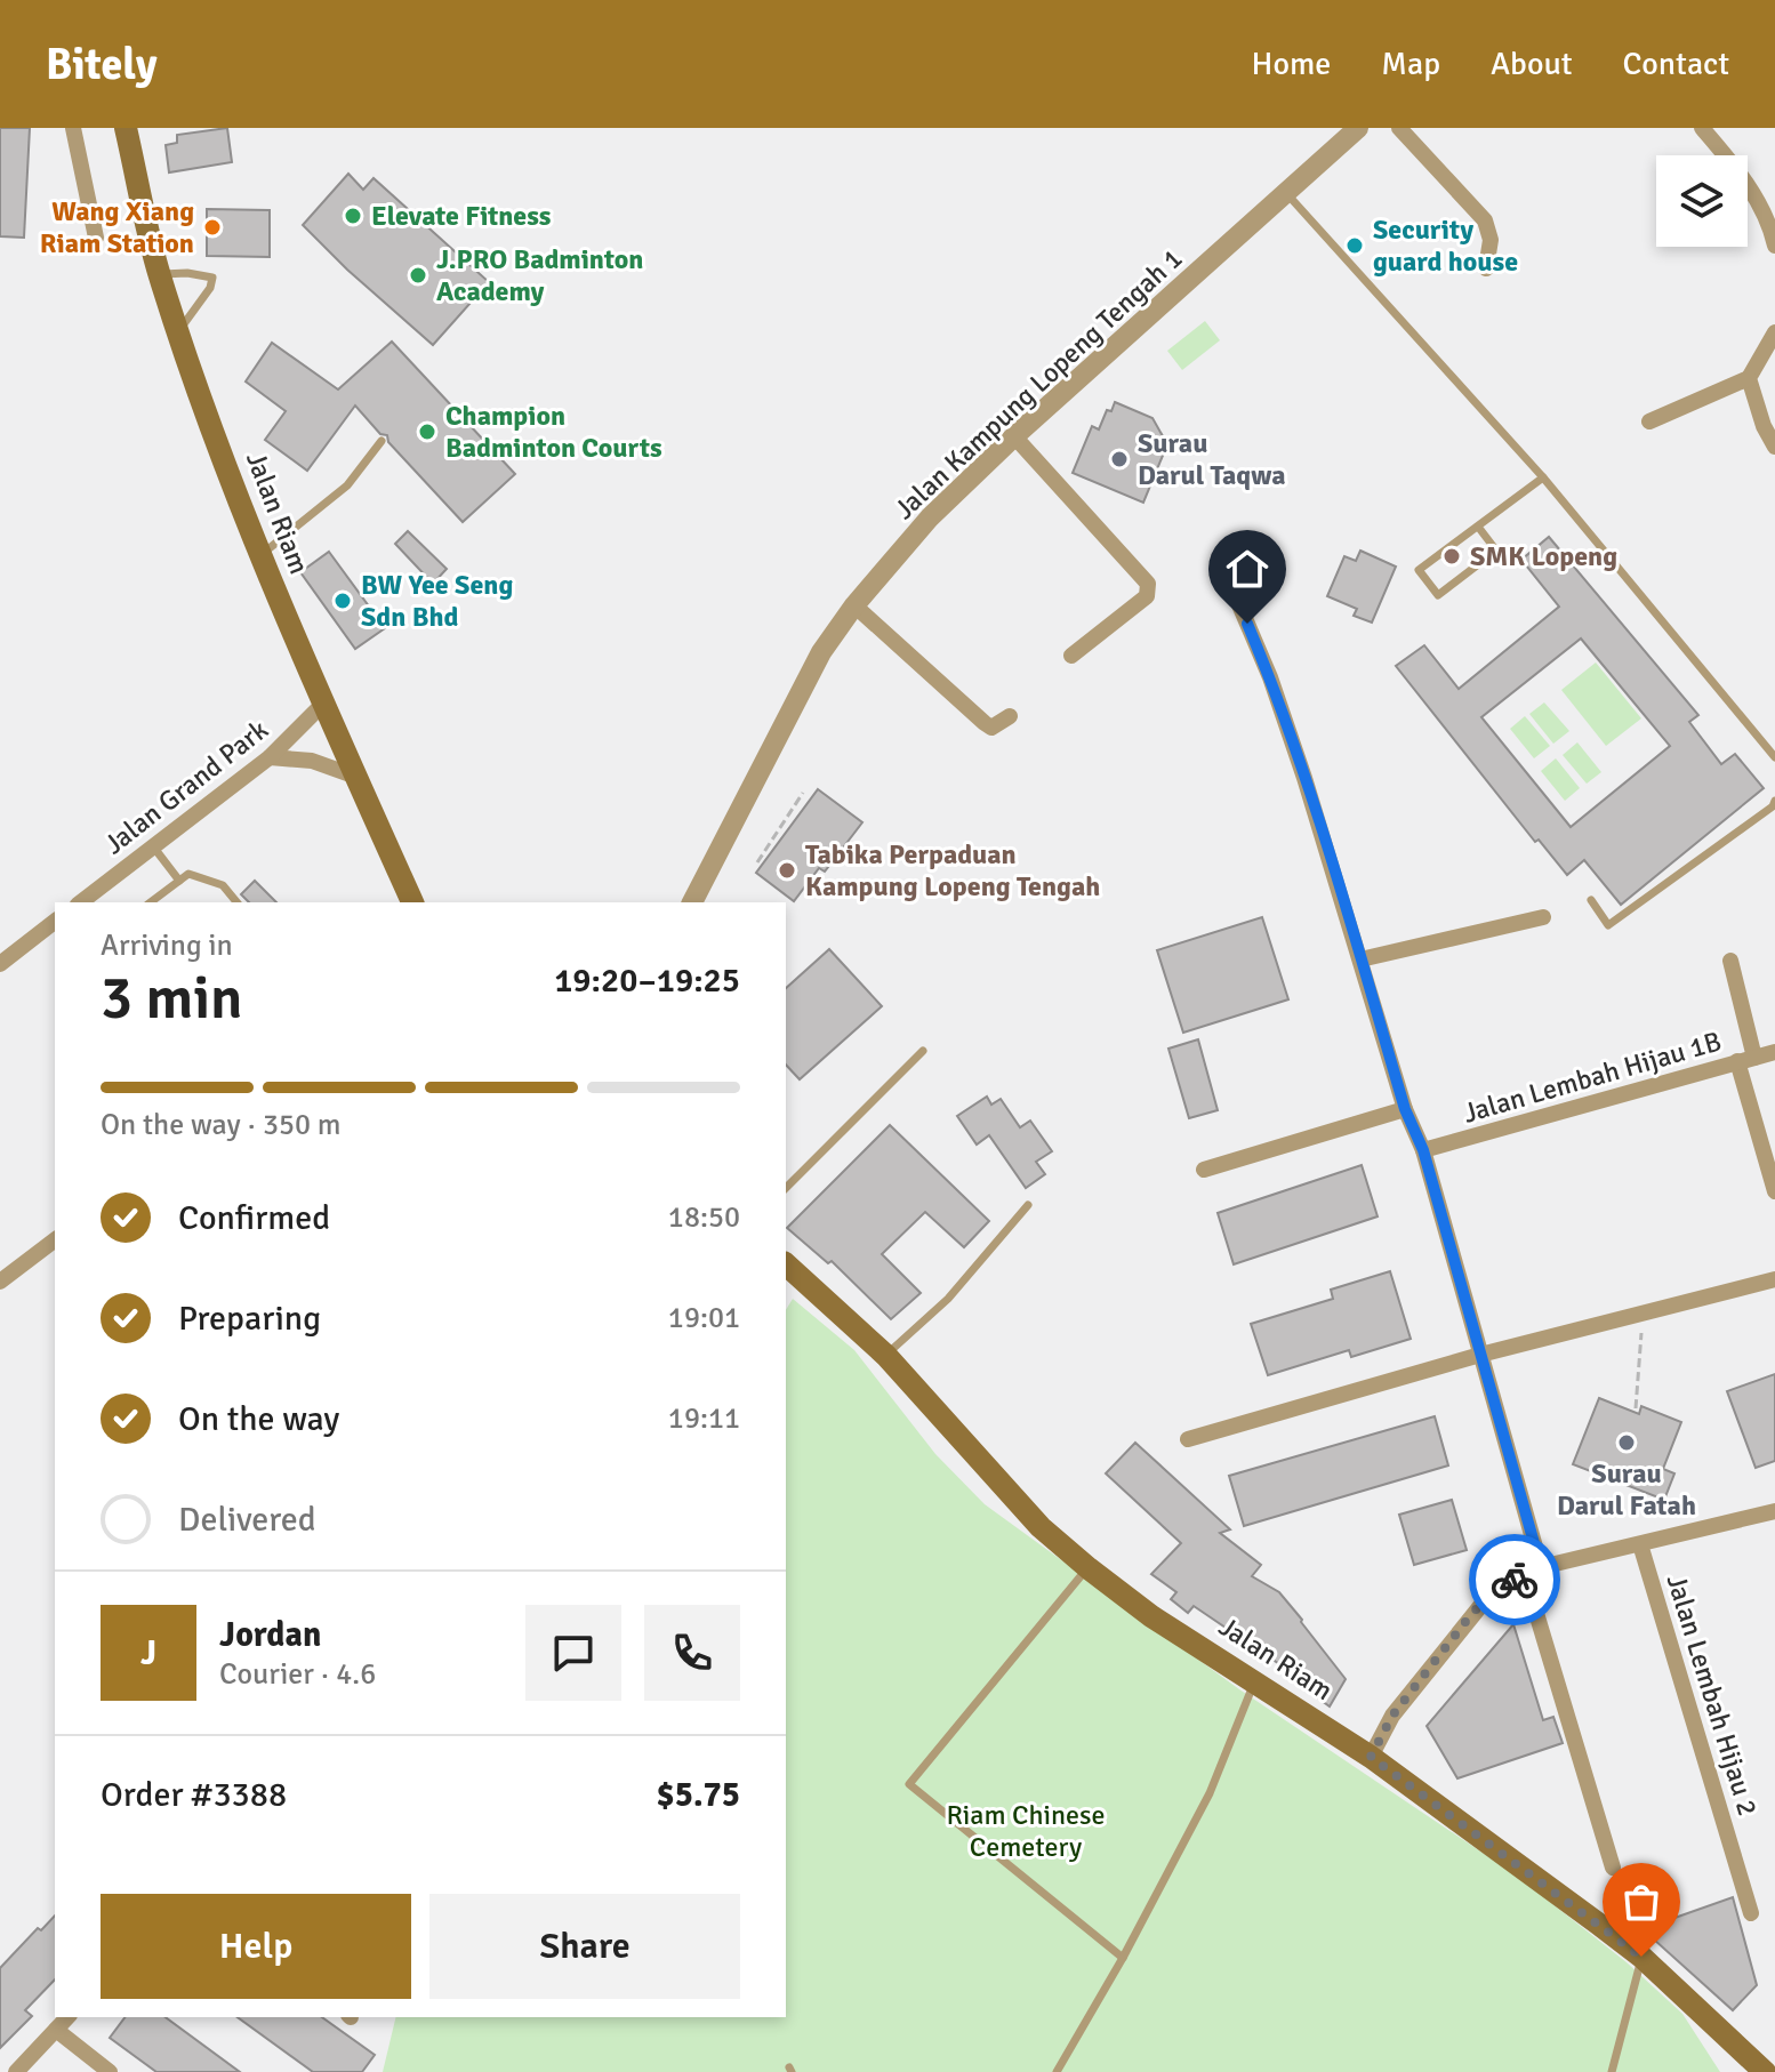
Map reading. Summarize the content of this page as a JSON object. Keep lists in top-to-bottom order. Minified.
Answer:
{"streets":{"main road":["Jalan Riam"],"street":["Jalan Kampung Lopeng Tengah 1","Jalan Grand Park","Jalan Lembah Hijau 1B","Jalan Lembah Hijau 2"]},"crossings":[["Jalan Riam","Jalan Grand Park"]],"parks":["Riam Chinese Cemetery"],"places":["Elevate Fitness","Wang Xiang Riam Station","Security guard house","J.PRO Badminton Academy","Champion Badminton Courts","Surau Darul Taqwa","SMK Lopeng","BW Yee Seng Sdn Bhd","Tabika Perpaduan Kampung Lopeng Tengah","Surau Darul Fatah"],"page":{"header":"Bitely","nav":["Home","Map","About","Contact"],"heading":["3 min","Arriving in","19:20–19:25"],"panel":["Jordan","Courier · 4.6","Order #3388","$5.75"],"bar":"On the way · 350 m","list":[["Confirmed","18:50"],["Preparing","19:01"],["On the way","19:11"],"Delivered"],"round":"J","buttons":["Help","Share"]}}
